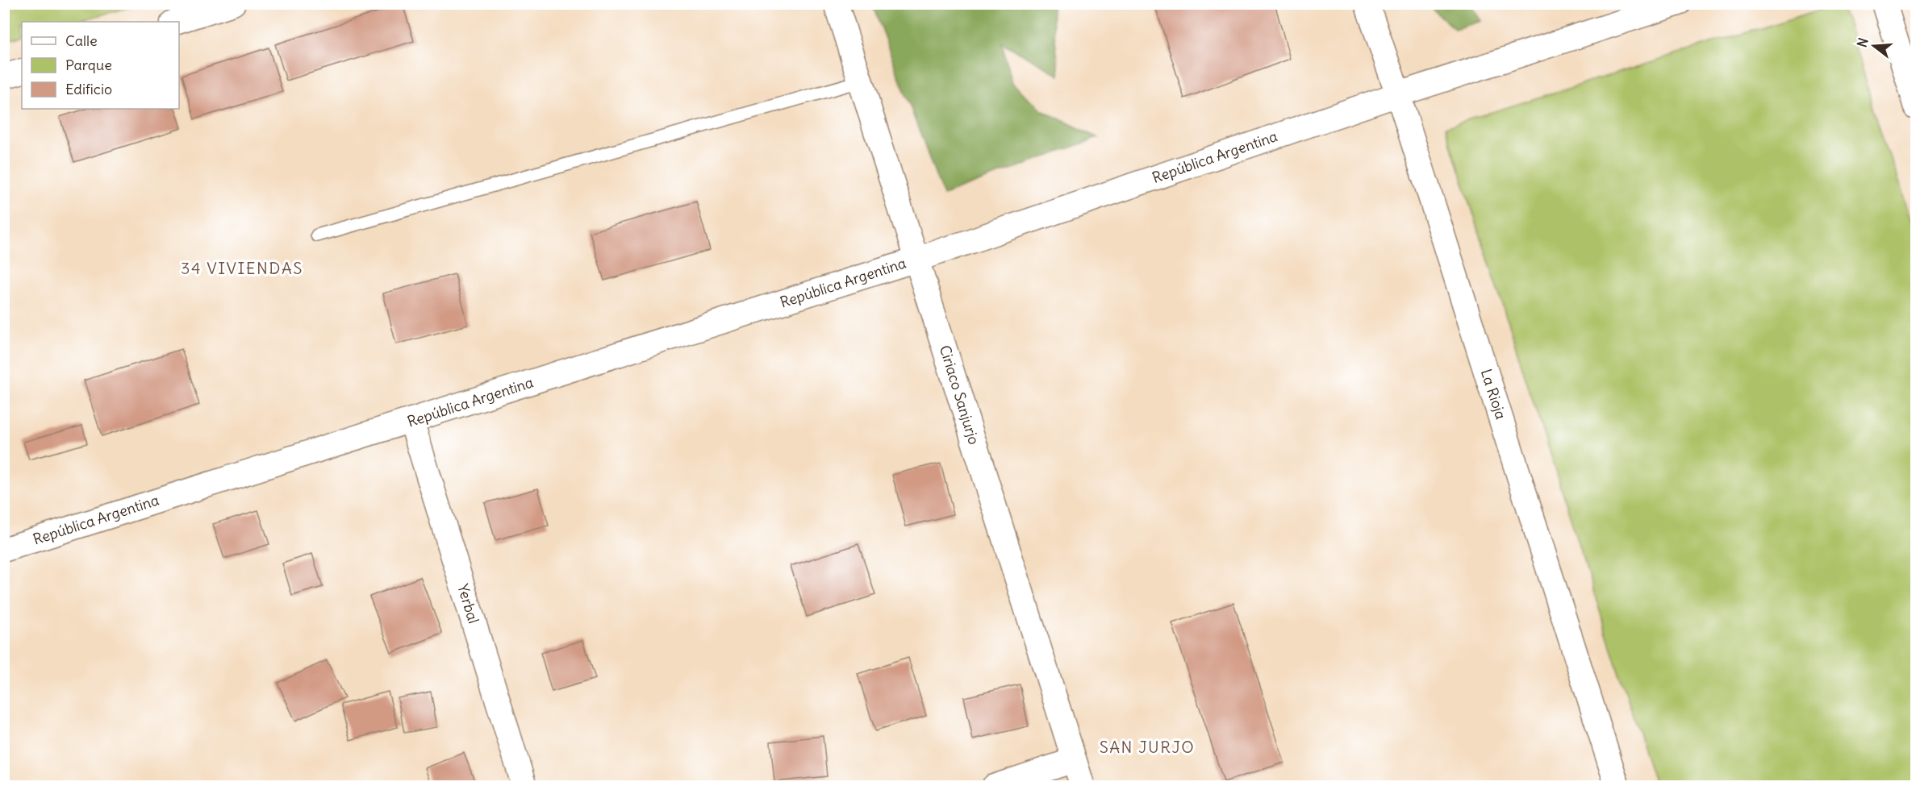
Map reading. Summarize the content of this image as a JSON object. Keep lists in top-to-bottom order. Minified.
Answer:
{"streets":{"street":["República Argentina","La Rioja","Ciriaco Sanjurjo","Yerbal"]},"crossings":[["República Argentina","La Rioja"],["República Argentina","Ciriaco Sanjurjo"],["República Argentina","Yerbal"]],"districts":["34 VIVIENDAS","SAN JURJO"],"legend":["Calle","Parque","Edificio"],"north":"left"}
